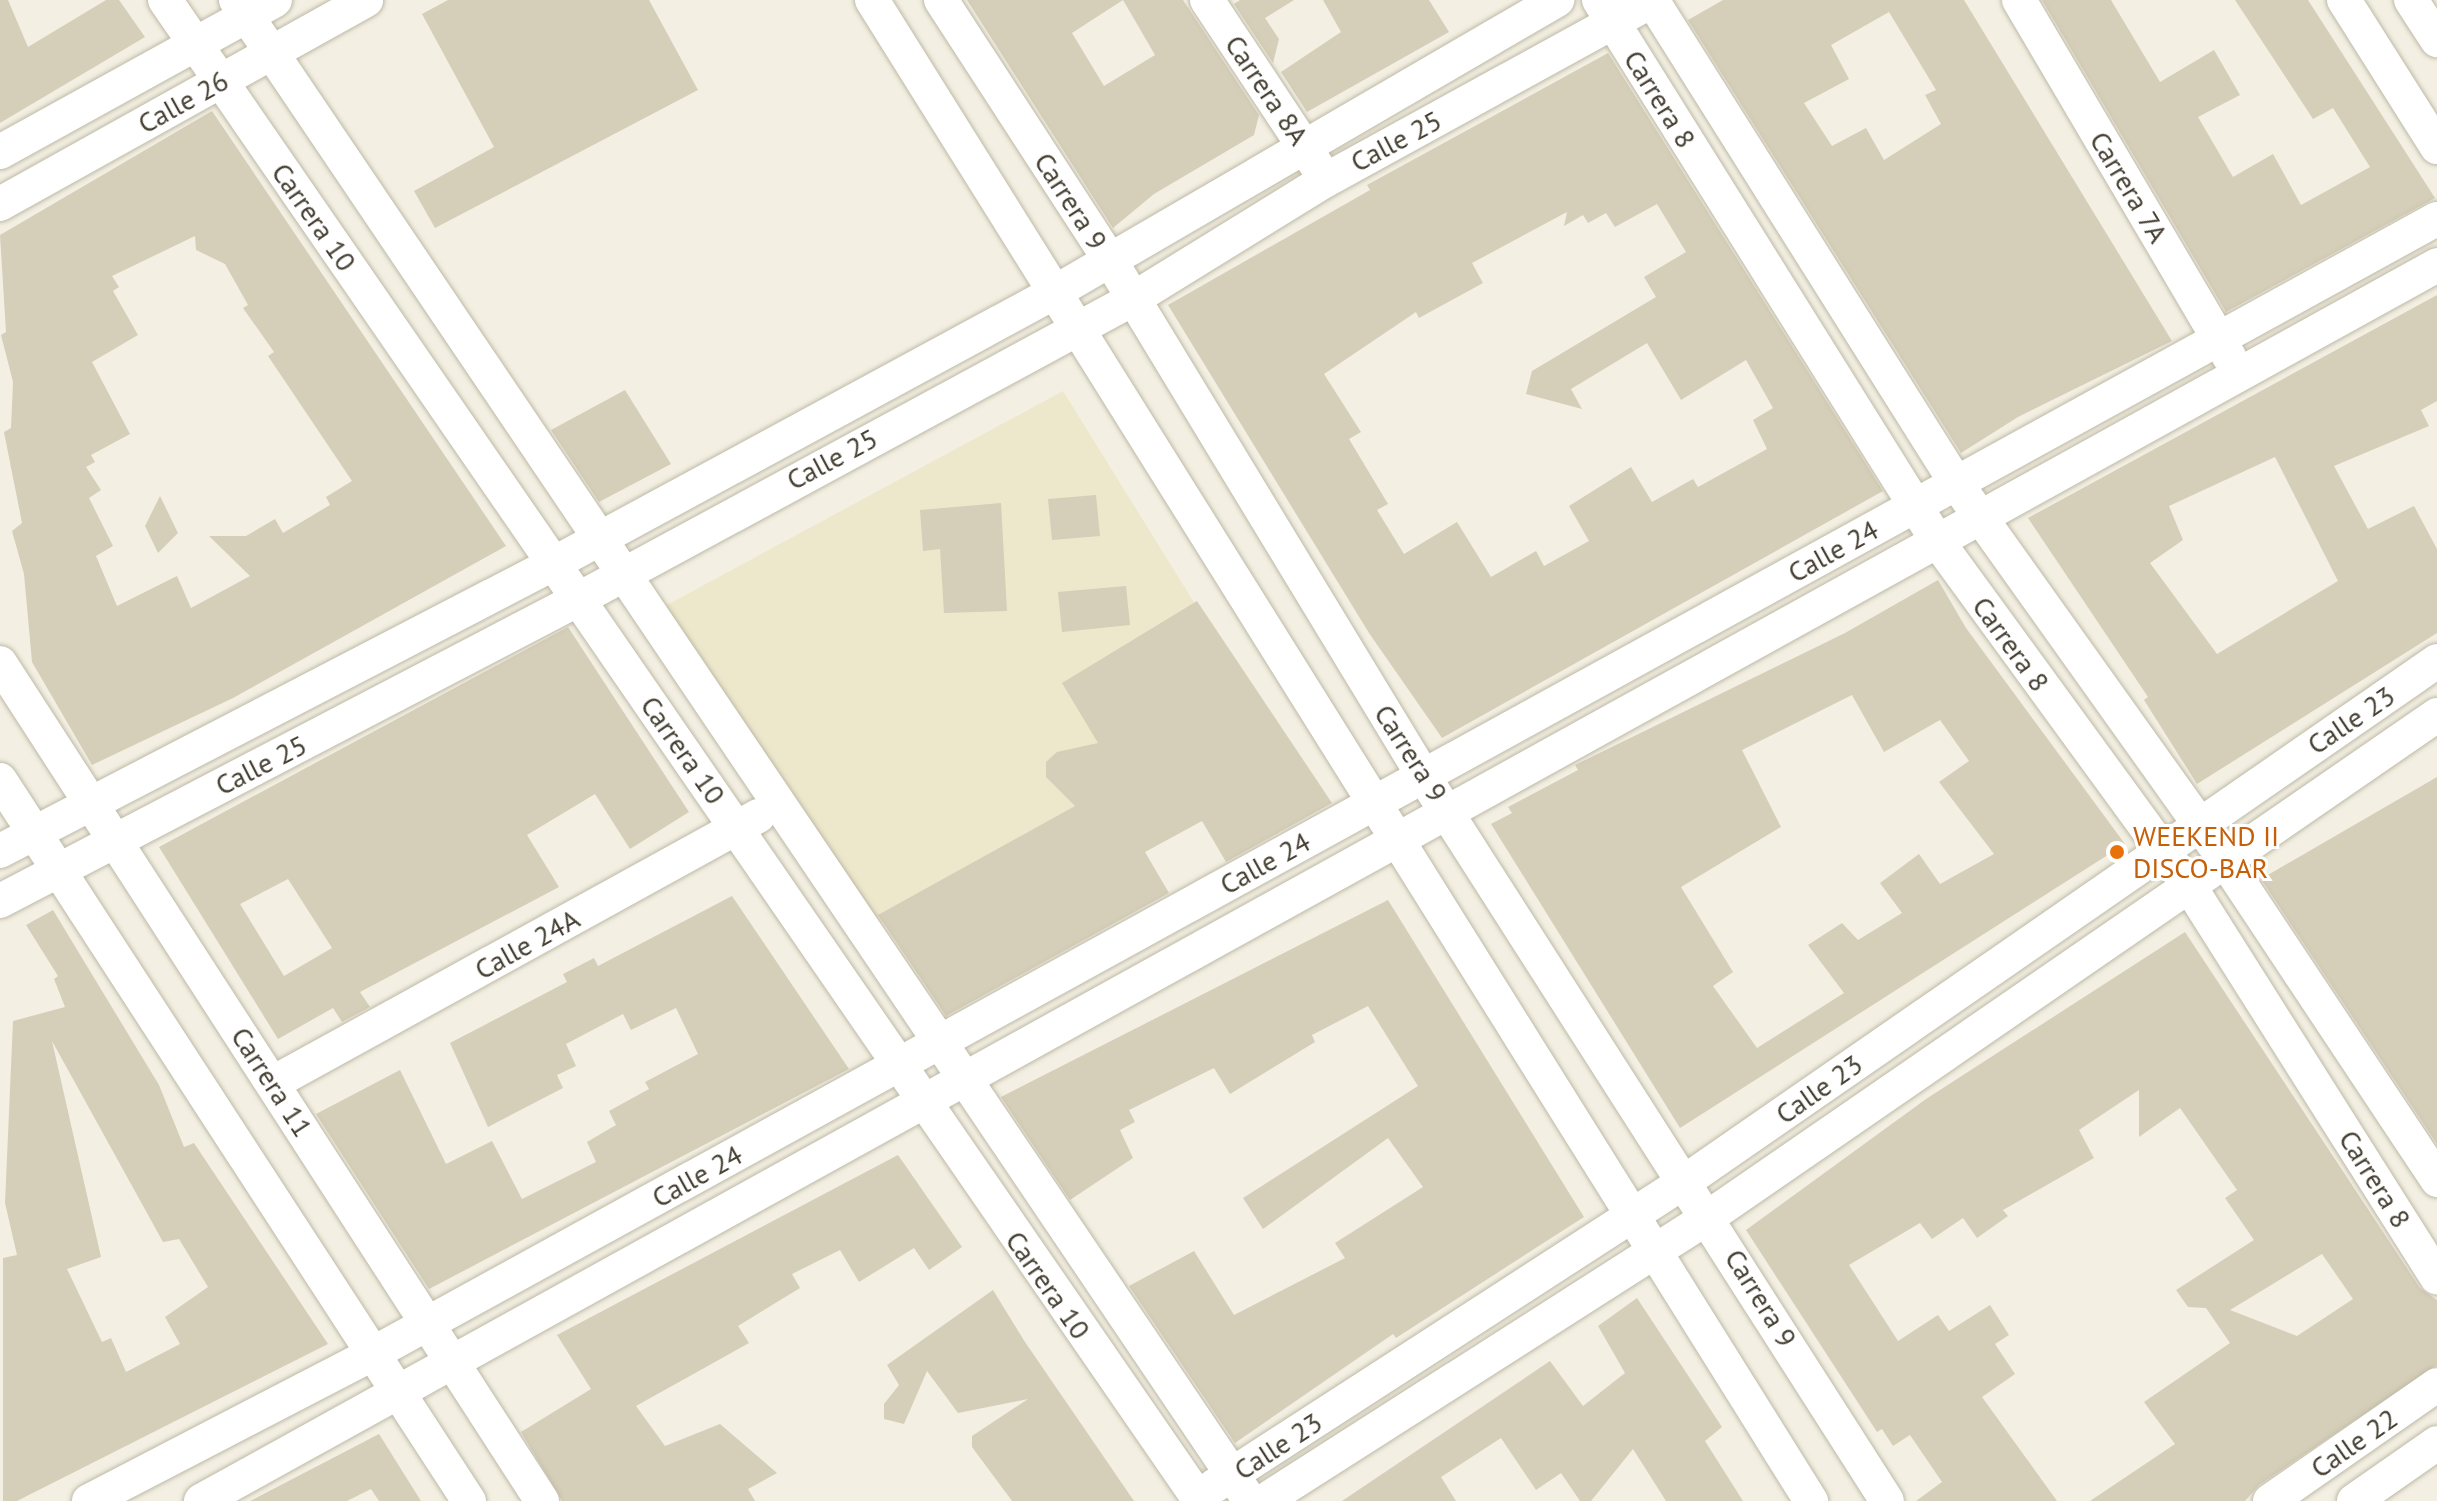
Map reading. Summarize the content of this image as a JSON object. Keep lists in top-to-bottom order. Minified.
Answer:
{"streets":{"street":["Carrera 8A","Carrera 8","Calle 26","Calle 25","Carrera 7A","Carrera 9","Carrera 10","Calle 24","Calle 23","Calle 24A","Carrera 11","Calle 22"]},"crossings":[["Carrera 8A","Calle 25"],["Carrera 8","Calle 25"],["Carrera 8","Calle 24"],["Carrera 8","Calle 23"],["Calle 26","Carrera 10"],["Calle 25","Carrera 9"],["Calle 25","Carrera 10"],["Calle 25","Carrera 11"],["Carrera 7A","Calle 24"],["Carrera 9","Calle 24"],["Carrera 9","Calle 23"],["Carrera 10","Calle 24"],["Carrera 10","Calle 23"],["Carrera 10","Calle 24A"],["Calle 24","Carrera 11"],["Calle 24A","Carrera 11"]],"places":["WEEKEND II DISCO-BAR"]}
